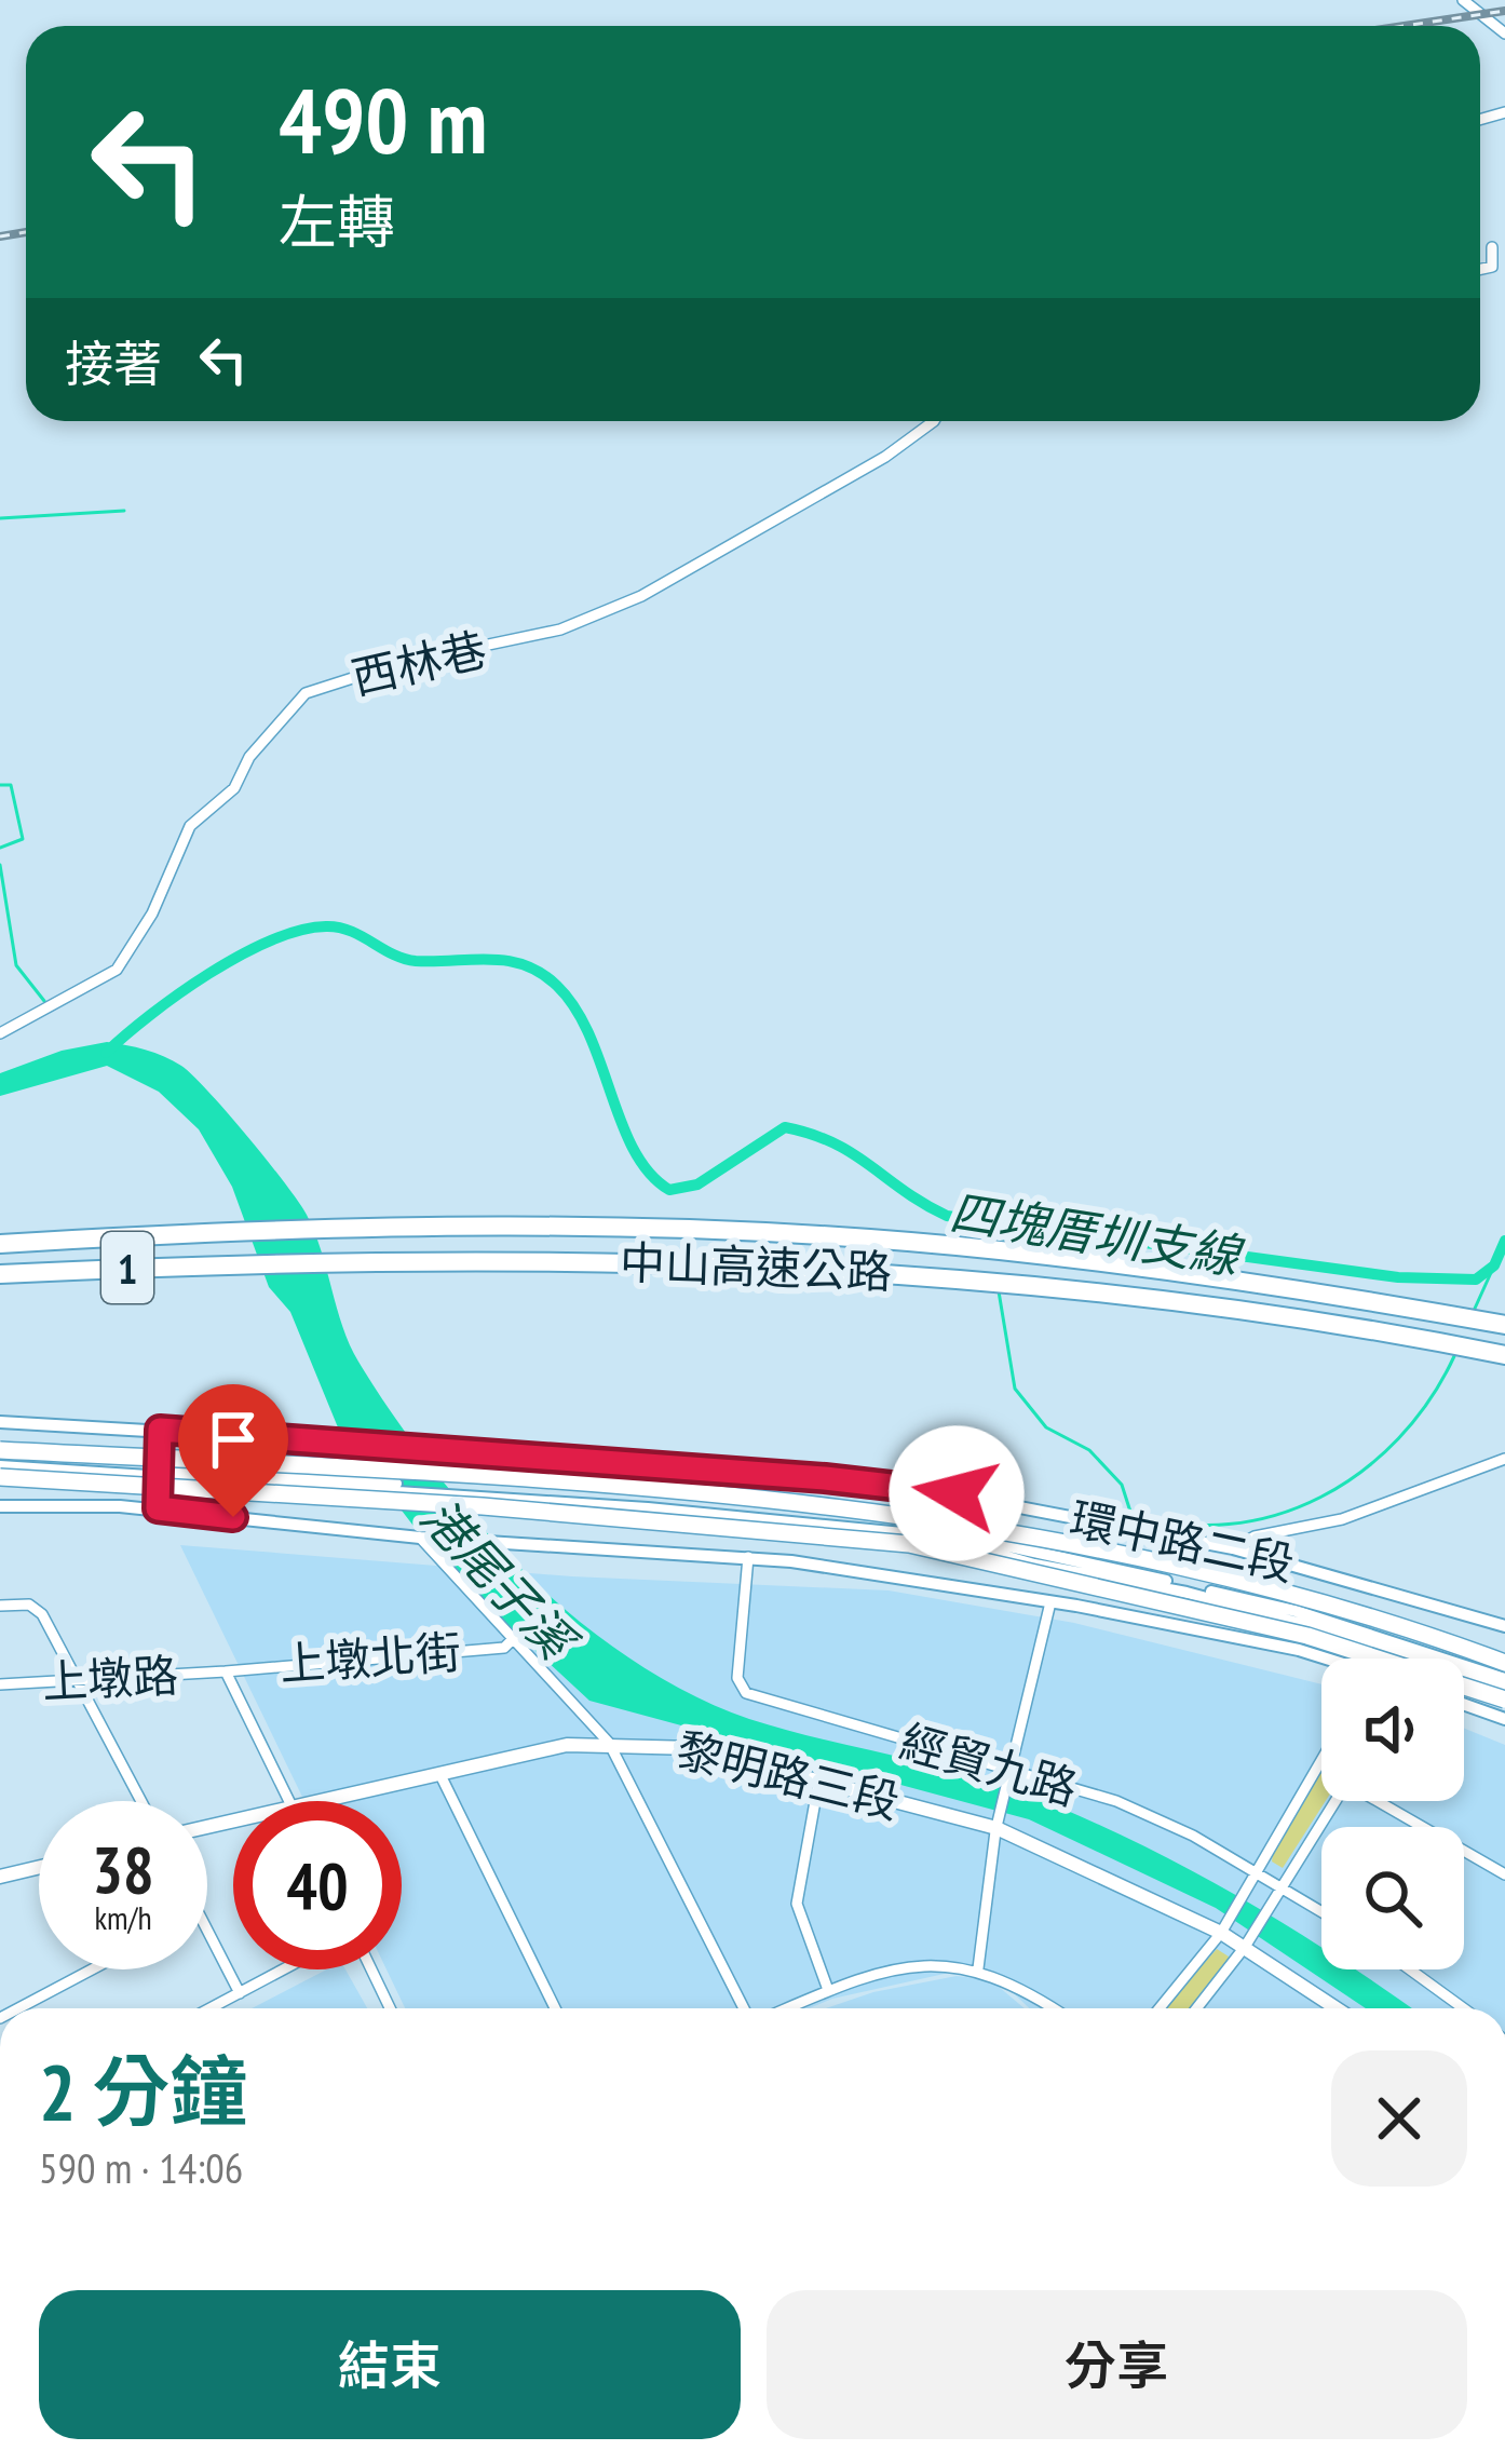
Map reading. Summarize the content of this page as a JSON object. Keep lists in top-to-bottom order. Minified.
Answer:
{"streets":{"highway":["中山高速公路","1"],"main road":["黎明路三段"],"street":["西林巷","環中路二段","上墩北街","上墩路","經貿九路"]},"crossings":[["環中路二段","經貿九路"],["上墩北街","上墩路"]],"water":["四塊厝圳支線","港尾子溪"],"page":{"turn":["490 m","左轉"],"then":"接著","speed":"38 km/h","limit":"40","heading":["2 分鐘","590 m · 14:06"],"buttons":["結束","分享"]}}
